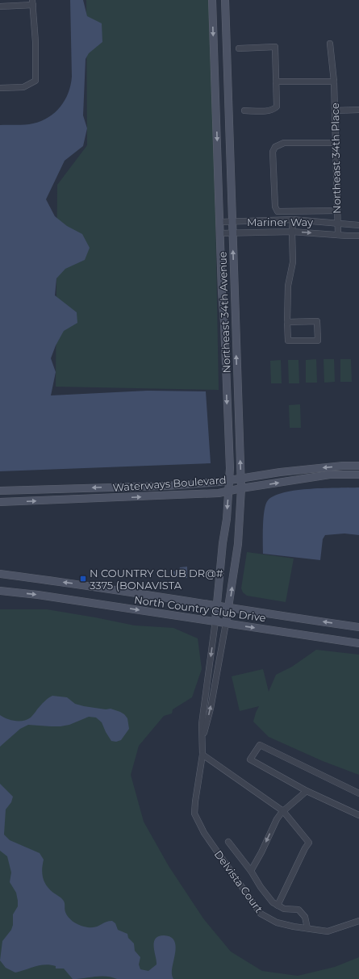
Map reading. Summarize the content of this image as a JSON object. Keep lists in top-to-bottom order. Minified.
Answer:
{"streets":{"street":["Northeast 34th Place","Mariner Way","Northeast 34th Avenue","Waterways Boulevard","North Country Club Drive","Delvista Court"]},"crossings":[["Northeast 34th Place","Mariner Way"],["Mariner Way","Northeast 34th Avenue"],["Northeast 34th Avenue","Waterways Boulevard"],["Northeast 34th Avenue","North Country Club Drive"]],"places":{"transit":["N COUNTRY CLUB DR@# 3375 (BONAVISTA"]}}
